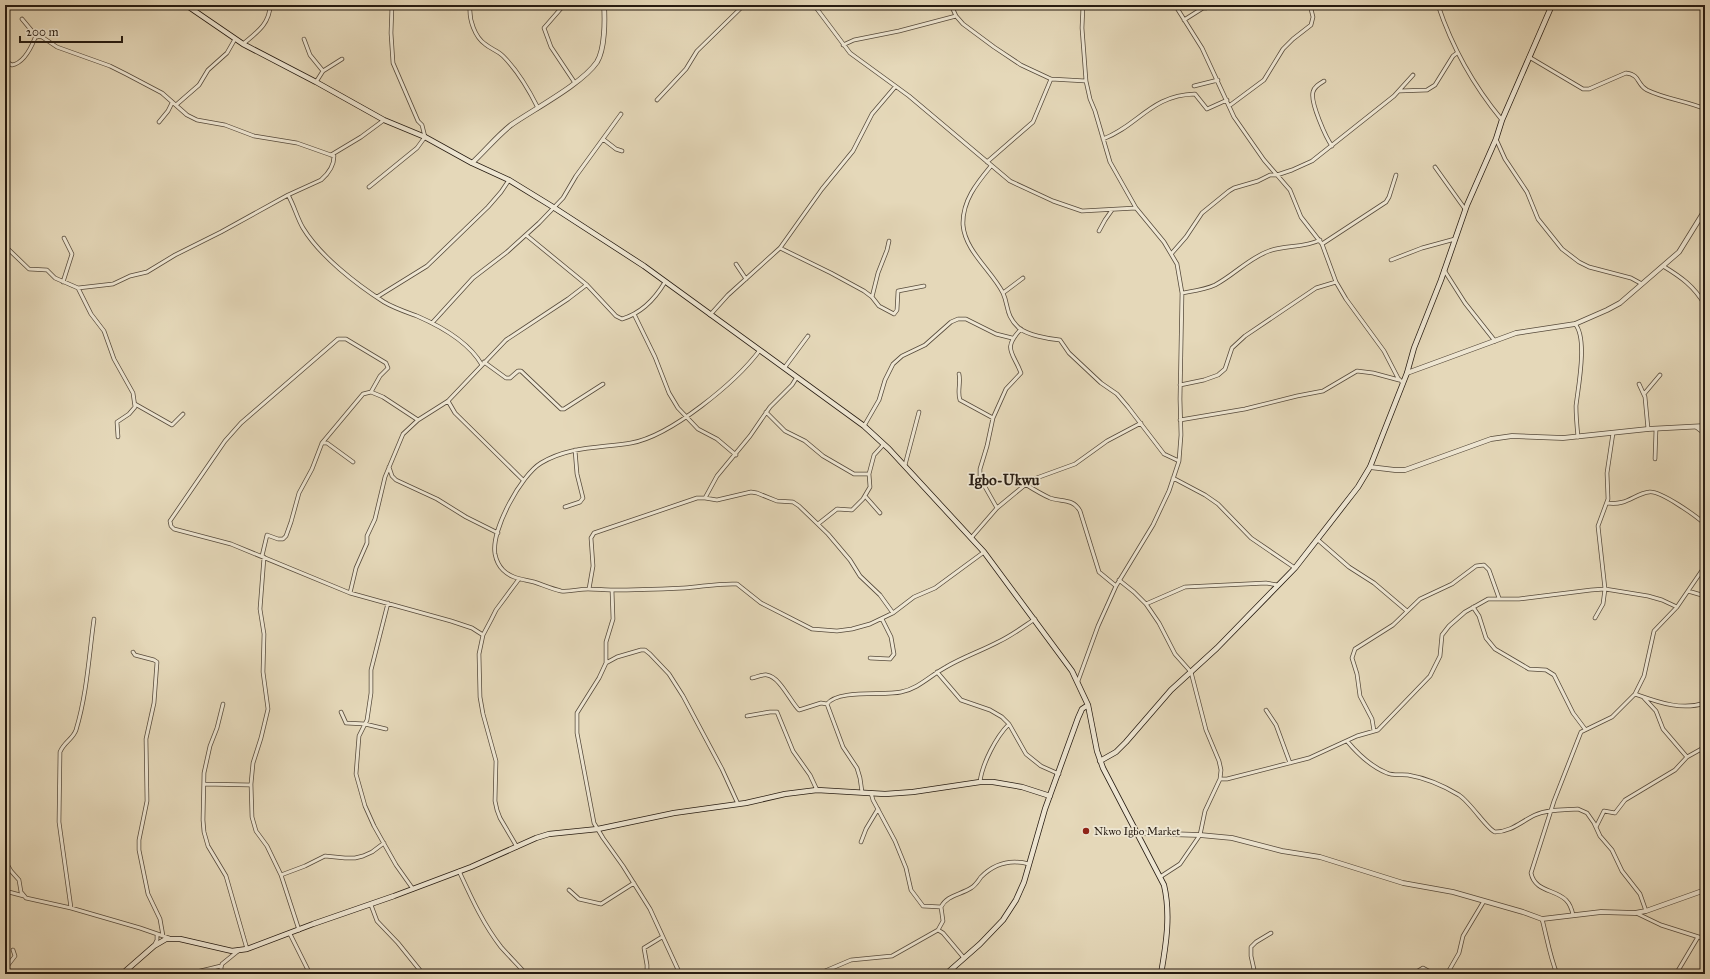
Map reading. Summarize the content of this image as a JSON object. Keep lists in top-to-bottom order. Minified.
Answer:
{"districts":["Igbo-Ukwu"],"places":["Nkwo Igbo Market"],"scale_bar":"200 m"}
